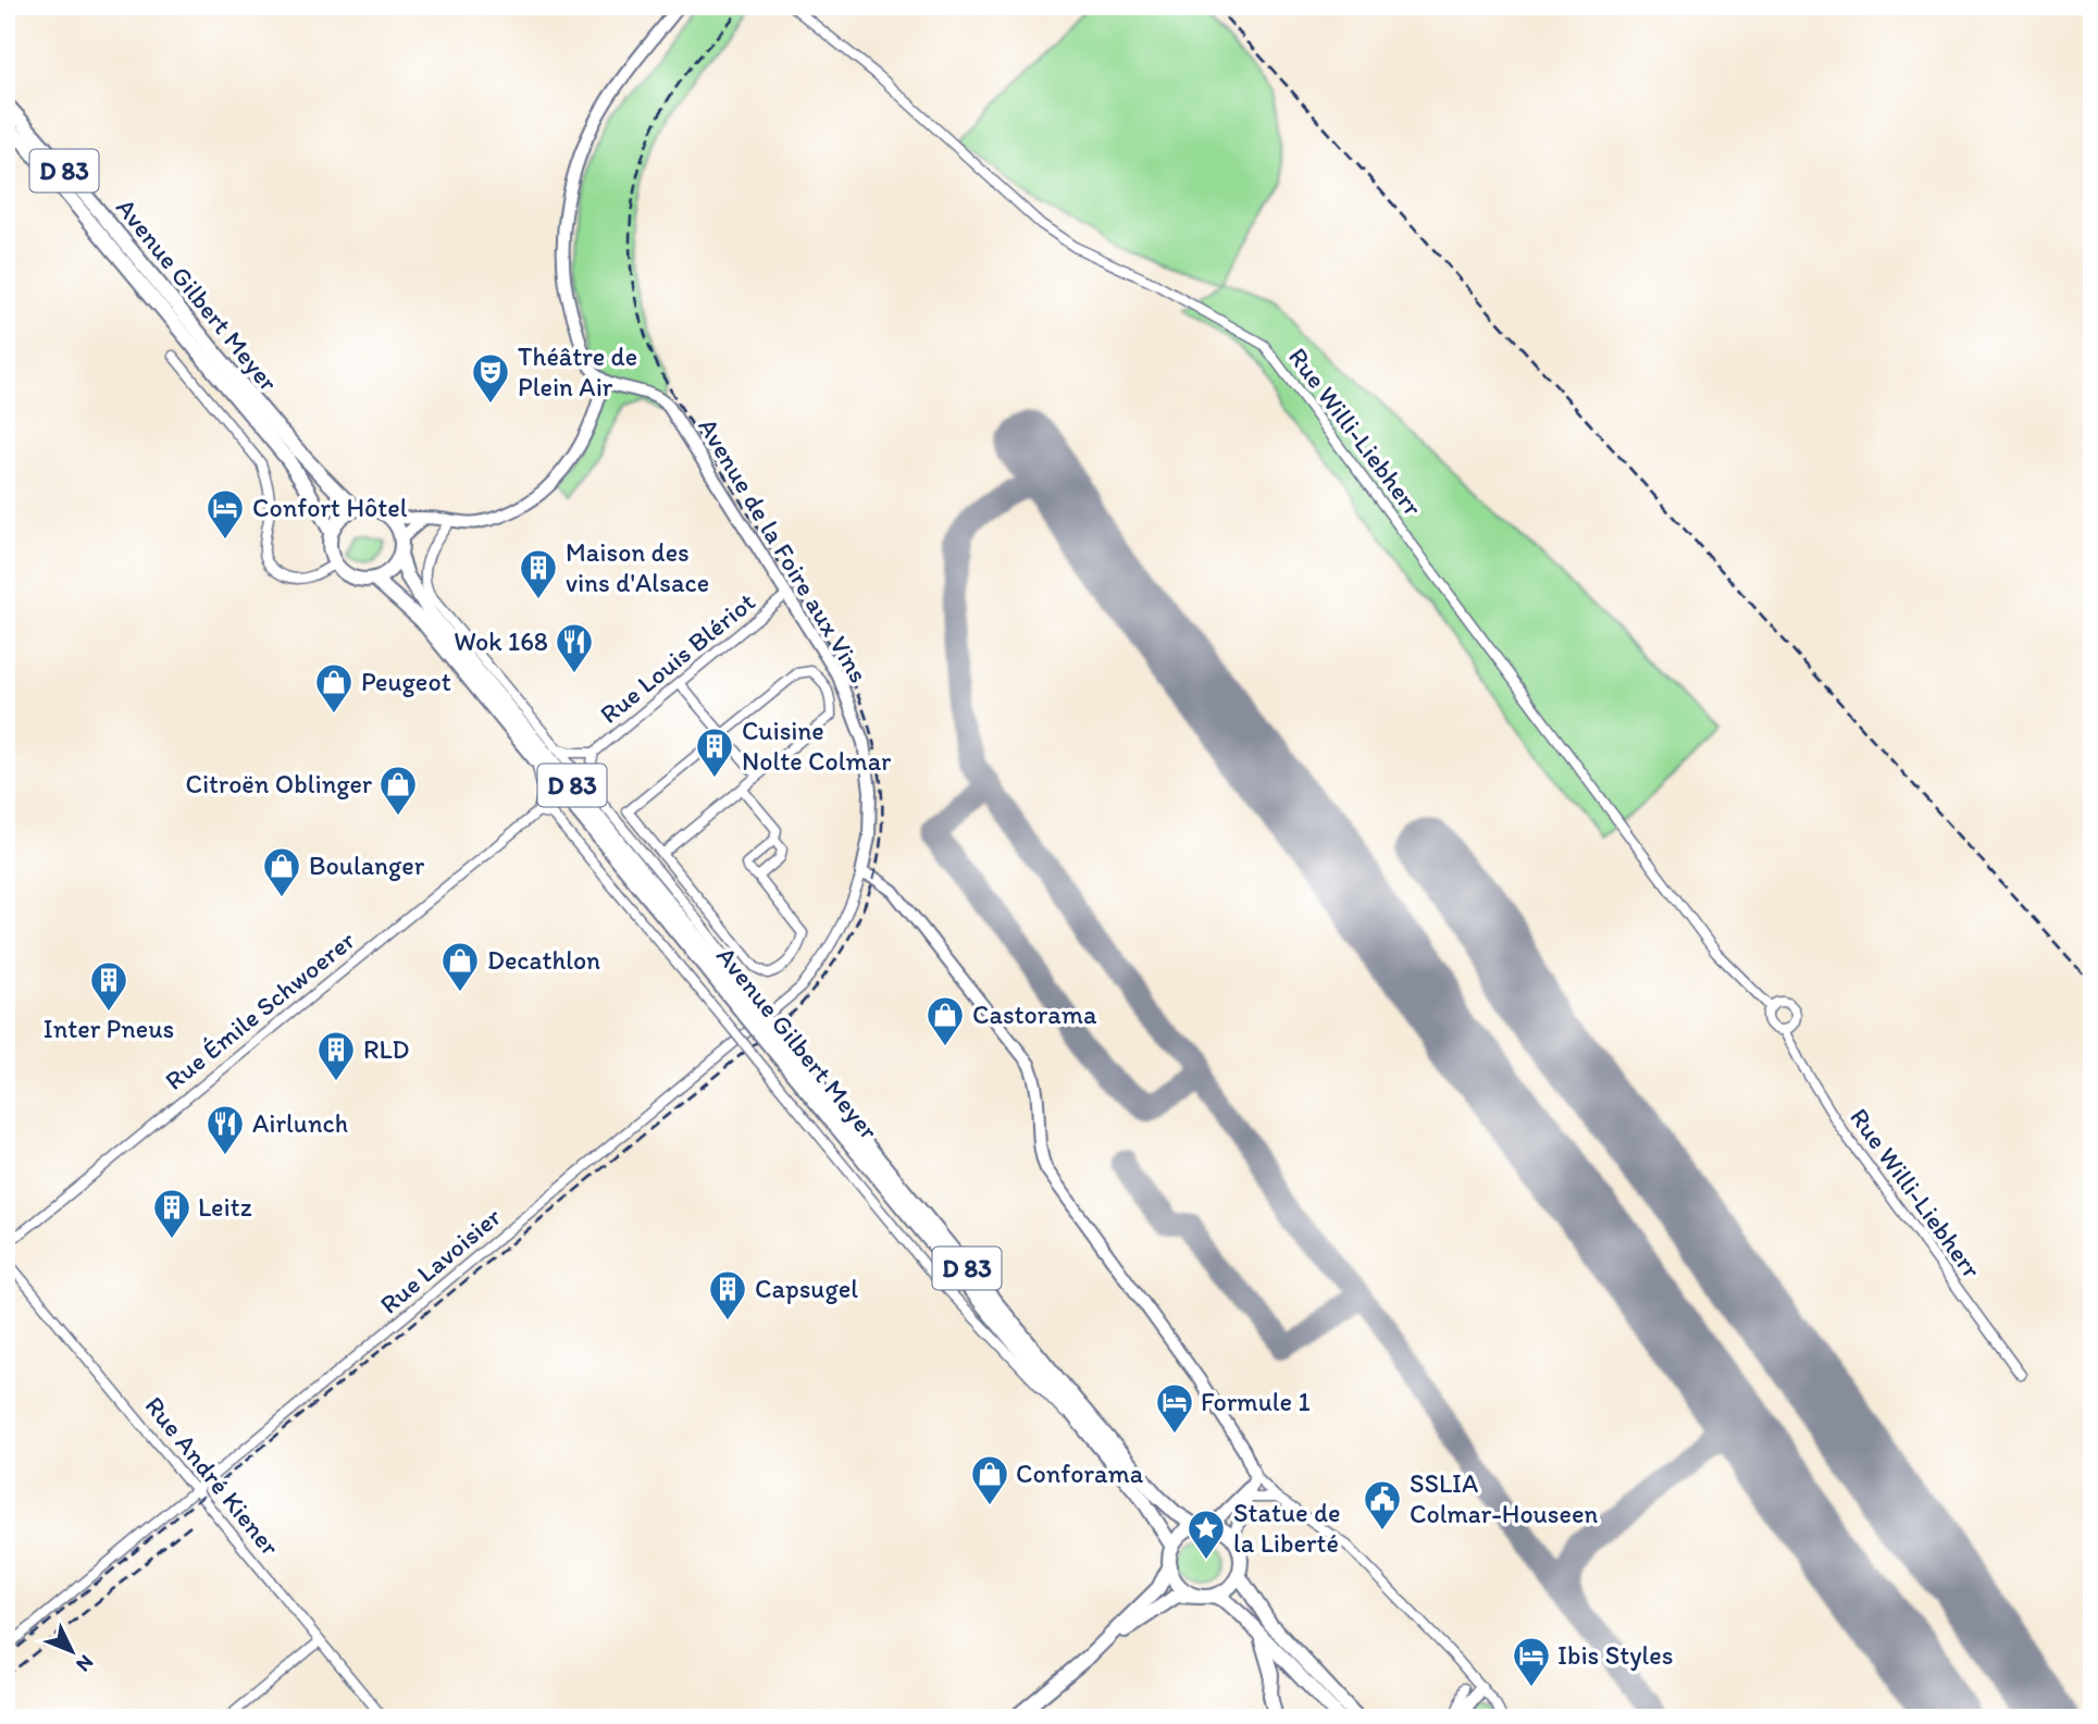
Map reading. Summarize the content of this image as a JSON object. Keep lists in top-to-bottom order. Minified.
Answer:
{"streets":{"main road":["D 83","Avenue Gilbert Meyer"],"street":["Rue Willi-Liebherr","Avenue de la Foire aux Vins","Rue Louis Blériot","Rue Émile Schwoerer","Rue Lavoisier","Rue André Kiener"]},"crossings":[["Avenue de la Foire aux Vins","Rue Louis Blériot"],["Avenue de la Foire aux Vins","Rue Lavoisier"],["Rue Lavoisier","Rue André Kiener"]],"places":{"theatre":["Théâtre de Plein Air"],"hotel":["Confort Hôtel","Formule 1","Ibis Styles"],"building":["Maison des vins d'Alsace","Cuisine Nolte Colmar","Inter Pneus","RLD","Leitz","Capsugel"],"restaurant":["Wok 168","Airlunch"],"shop":["Peugeot","Citroën Oblinger","Boulanger","Decathlon","Castorama","Conforama"],"public building":["SSLIA Colmar-Houseen"],"place":["Statue de la Liberté"]},"north":"bottom right"}
